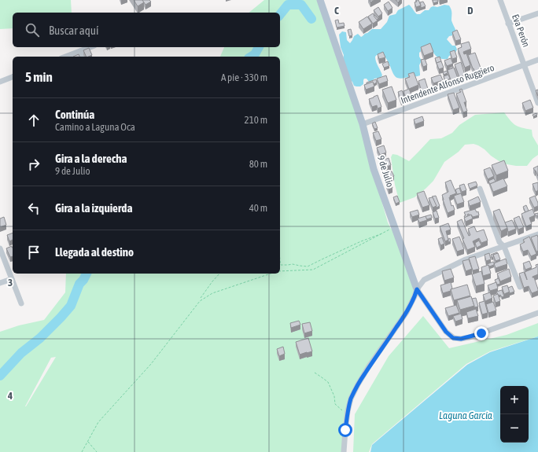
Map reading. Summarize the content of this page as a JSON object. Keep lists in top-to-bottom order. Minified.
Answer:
{"streets":{"main road":["9 de Julio"],"street":["Eva Perón","Intendente Alfonso Ruggiero"]},"crossings":[["Eva Perón","Intendente Alfonso Ruggiero"],["Intendente Alfonso Ruggiero","9 de Julio"]],"water":["Laguna García"],"page":{"search":"Buscar aquí","heading":["5 min","A pie · 330 m"],"list":[["Continúa","Camino a Laguna Oca","210 m"],["Gira a la derecha","9 de Julio","80 m"],["Gira a la izquierda","40 m"],"Llegada al destino"],"map_buttons":["+","−"]},"grid":{"columns":["C","D"],"rows":["3","4"]}}
